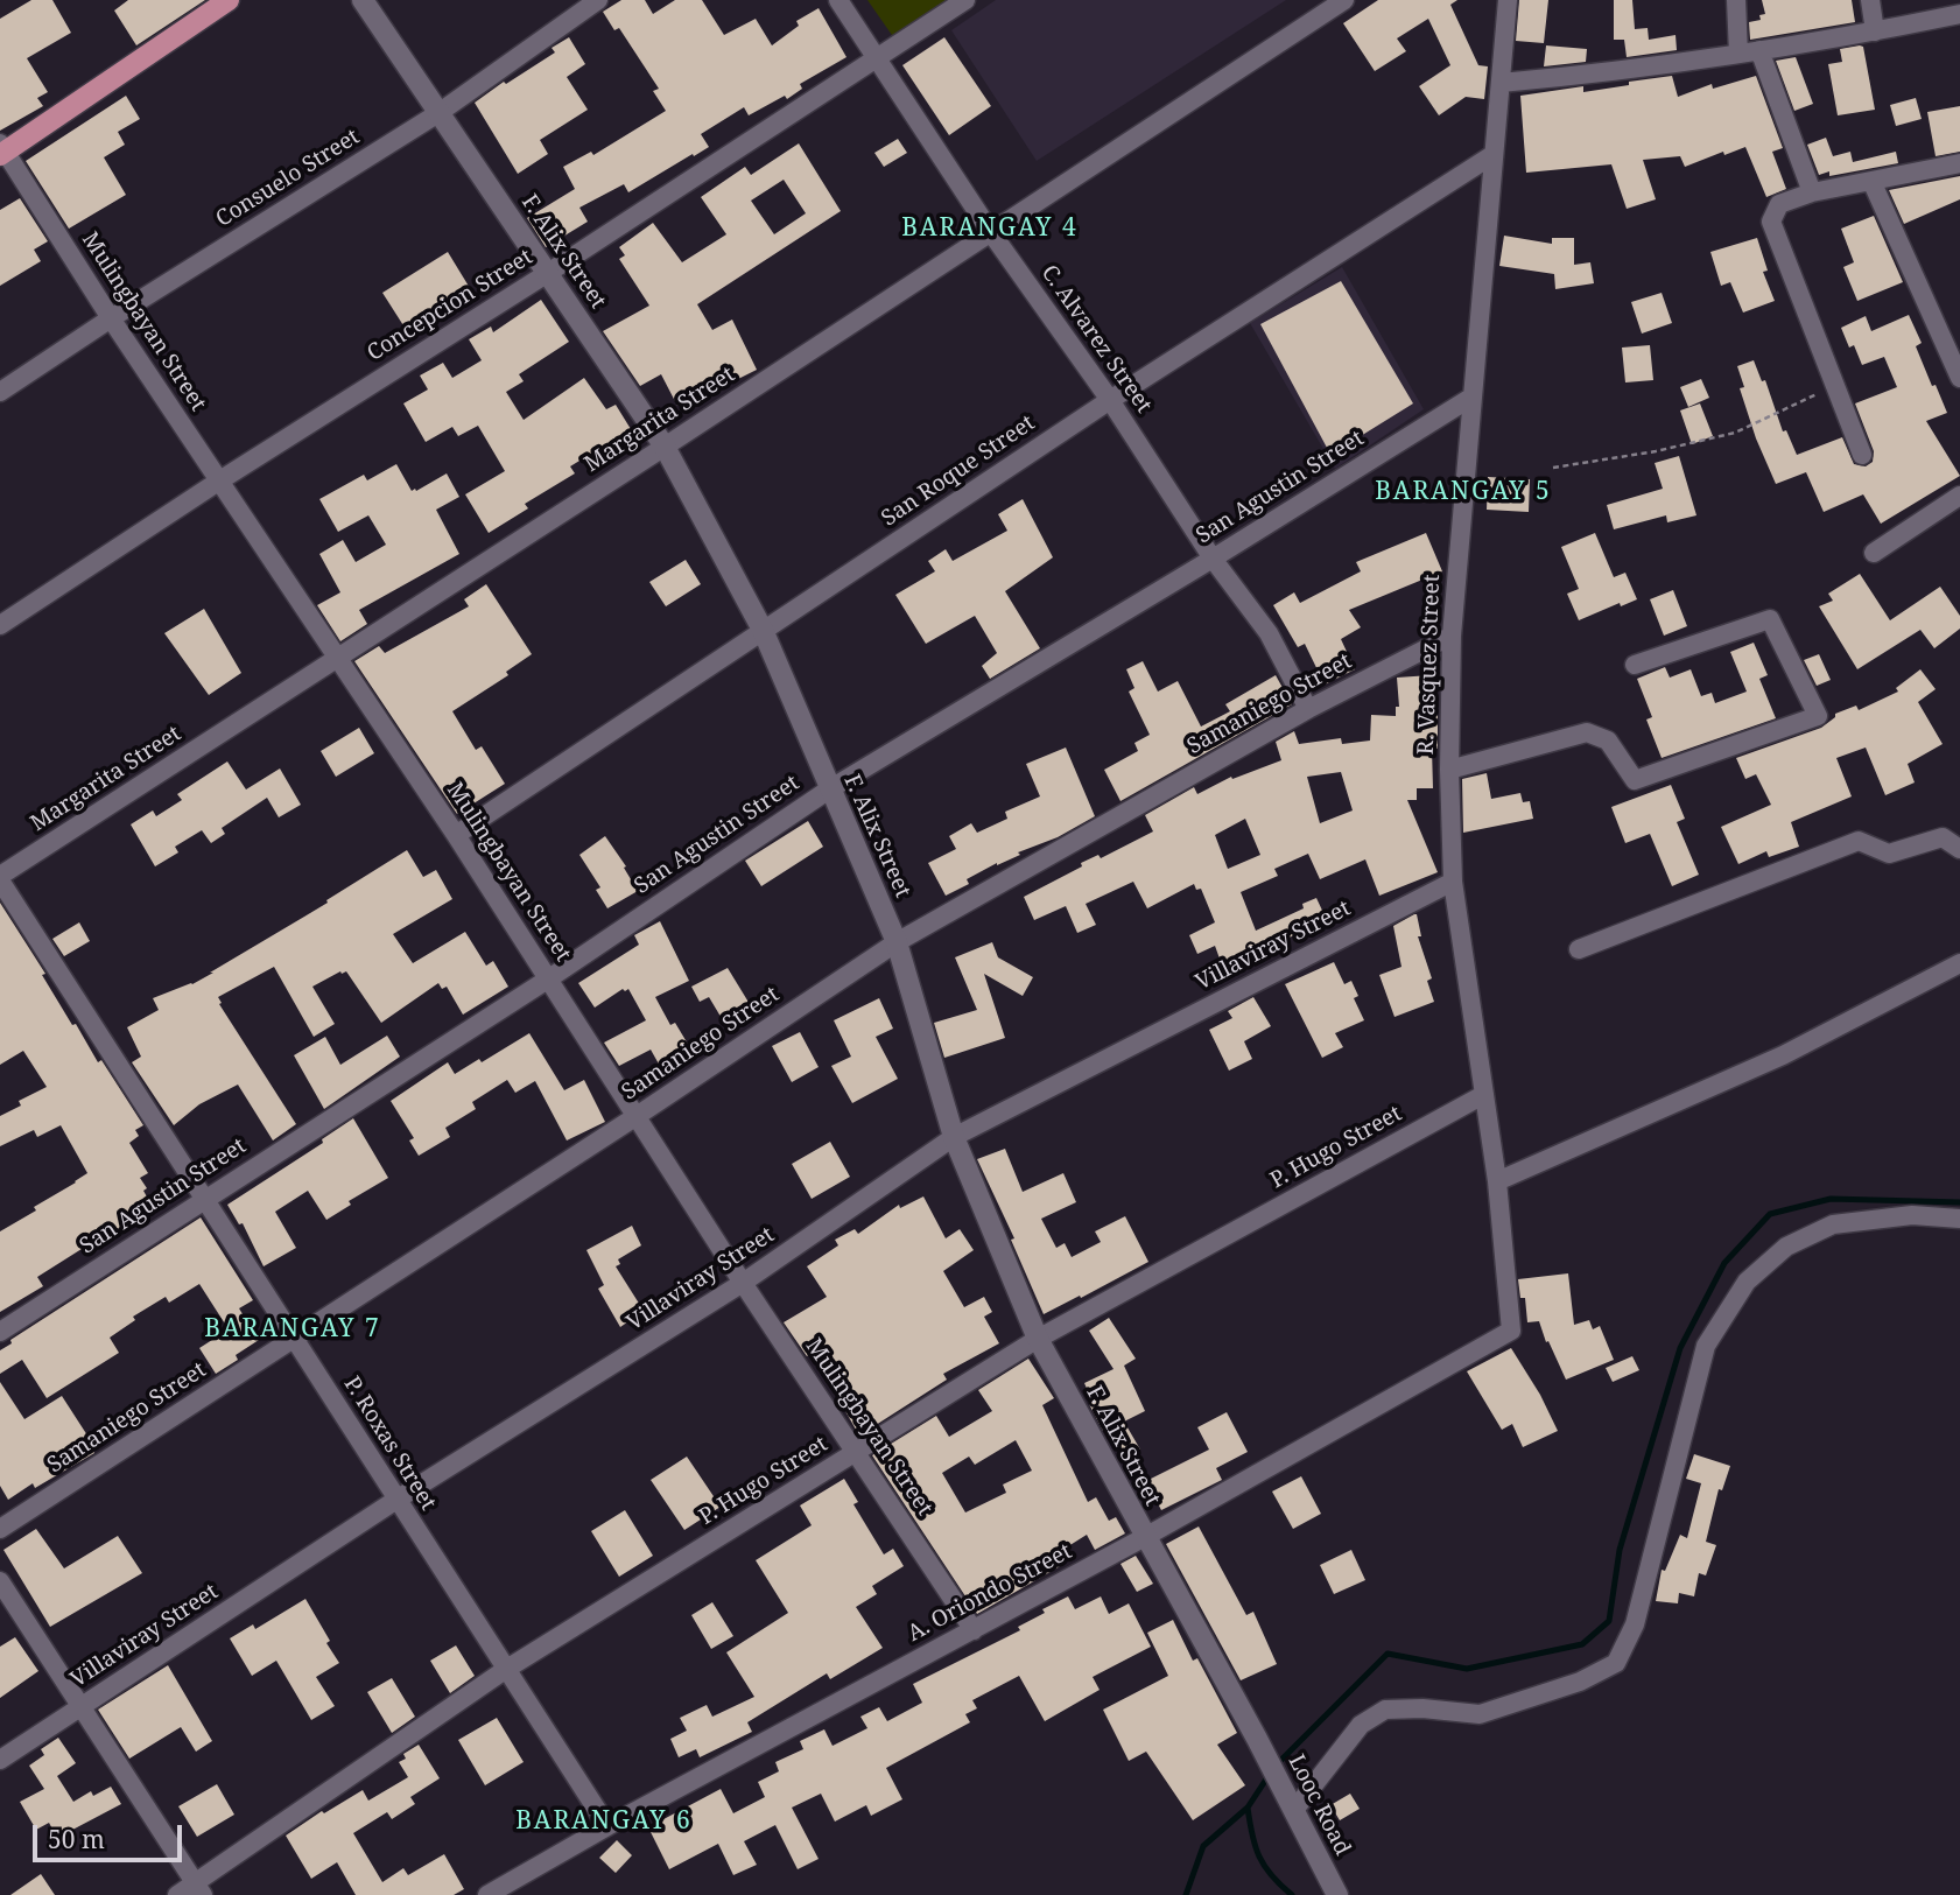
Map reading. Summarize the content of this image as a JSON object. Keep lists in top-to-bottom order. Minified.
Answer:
{"streets":{"main road":["F. Alix Street","Looc Road"],"street":["Consuelo Street","Concepcion Street","Mulingbayan Street","C. Alvarez Street","Margarita Street","San Roque Street","San Agustin Street","R. Vasquez Street","Samaniego Street","Villaviray Street","P. Hugo Street","P. Roxas Street","A. Oriondo Street"]},"crossings":[["Consuelo Street","F. Alix Street"],["Consuelo Street","Mulingbayan Street"],["F. Alix Street","Concepcion Street"],["F. Alix Street","Margarita Street"],["F. Alix Street","San Roque Street"],["F. Alix Street","San Agustin Street"],["F. Alix Street","Samaniego Street"],["F. Alix Street","Villaviray Street"],["F. Alix Street","P. Hugo Street"],["F. Alix Street","A. Oriondo Street"],["F. Alix Street","Looc Road"],["Concepcion Street","Mulingbayan Street"],["Concepcion Street","C. Alvarez Street"],["Mulingbayan Street","Margarita Street"],["Mulingbayan Street","San Roque Street"],["Mulingbayan Street","San Agustin Street"],["Mulingbayan Street","Samaniego Street"],["Mulingbayan Street","Villaviray Street"],["Mulingbayan Street","P. Hugo Street"],["Mulingbayan Street","A. Oriondo Street"],["C. Alvarez Street","Margarita Street"],["C. Alvarez Street","San Roque Street"],["C. Alvarez Street","San Agustin Street"],["C. Alvarez Street","Samaniego Street"],["Margarita Street","P. Roxas Street"],["San Roque Street","R. Vasquez Street"],["San Agustin Street","R. Vasquez Street"],["San Agustin Street","P. Roxas Street"],["R. Vasquez Street","Samaniego Street"],["R. Vasquez Street","Villaviray Street"],["R. Vasquez Street","P. Hugo Street"],["R. Vasquez Street","A. Oriondo Street"],["Samaniego Street","P. Roxas Street"],["Villaviray Street","P. Roxas Street"],["P. Hugo Street","P. Roxas Street"],["P. Roxas Street","A. Oriondo Street"]],"districts":["BARANGAY 4","BARANGAY 5","BARANGAY 7","BARANGAY 6"],"scale_bar":"50 m"}
